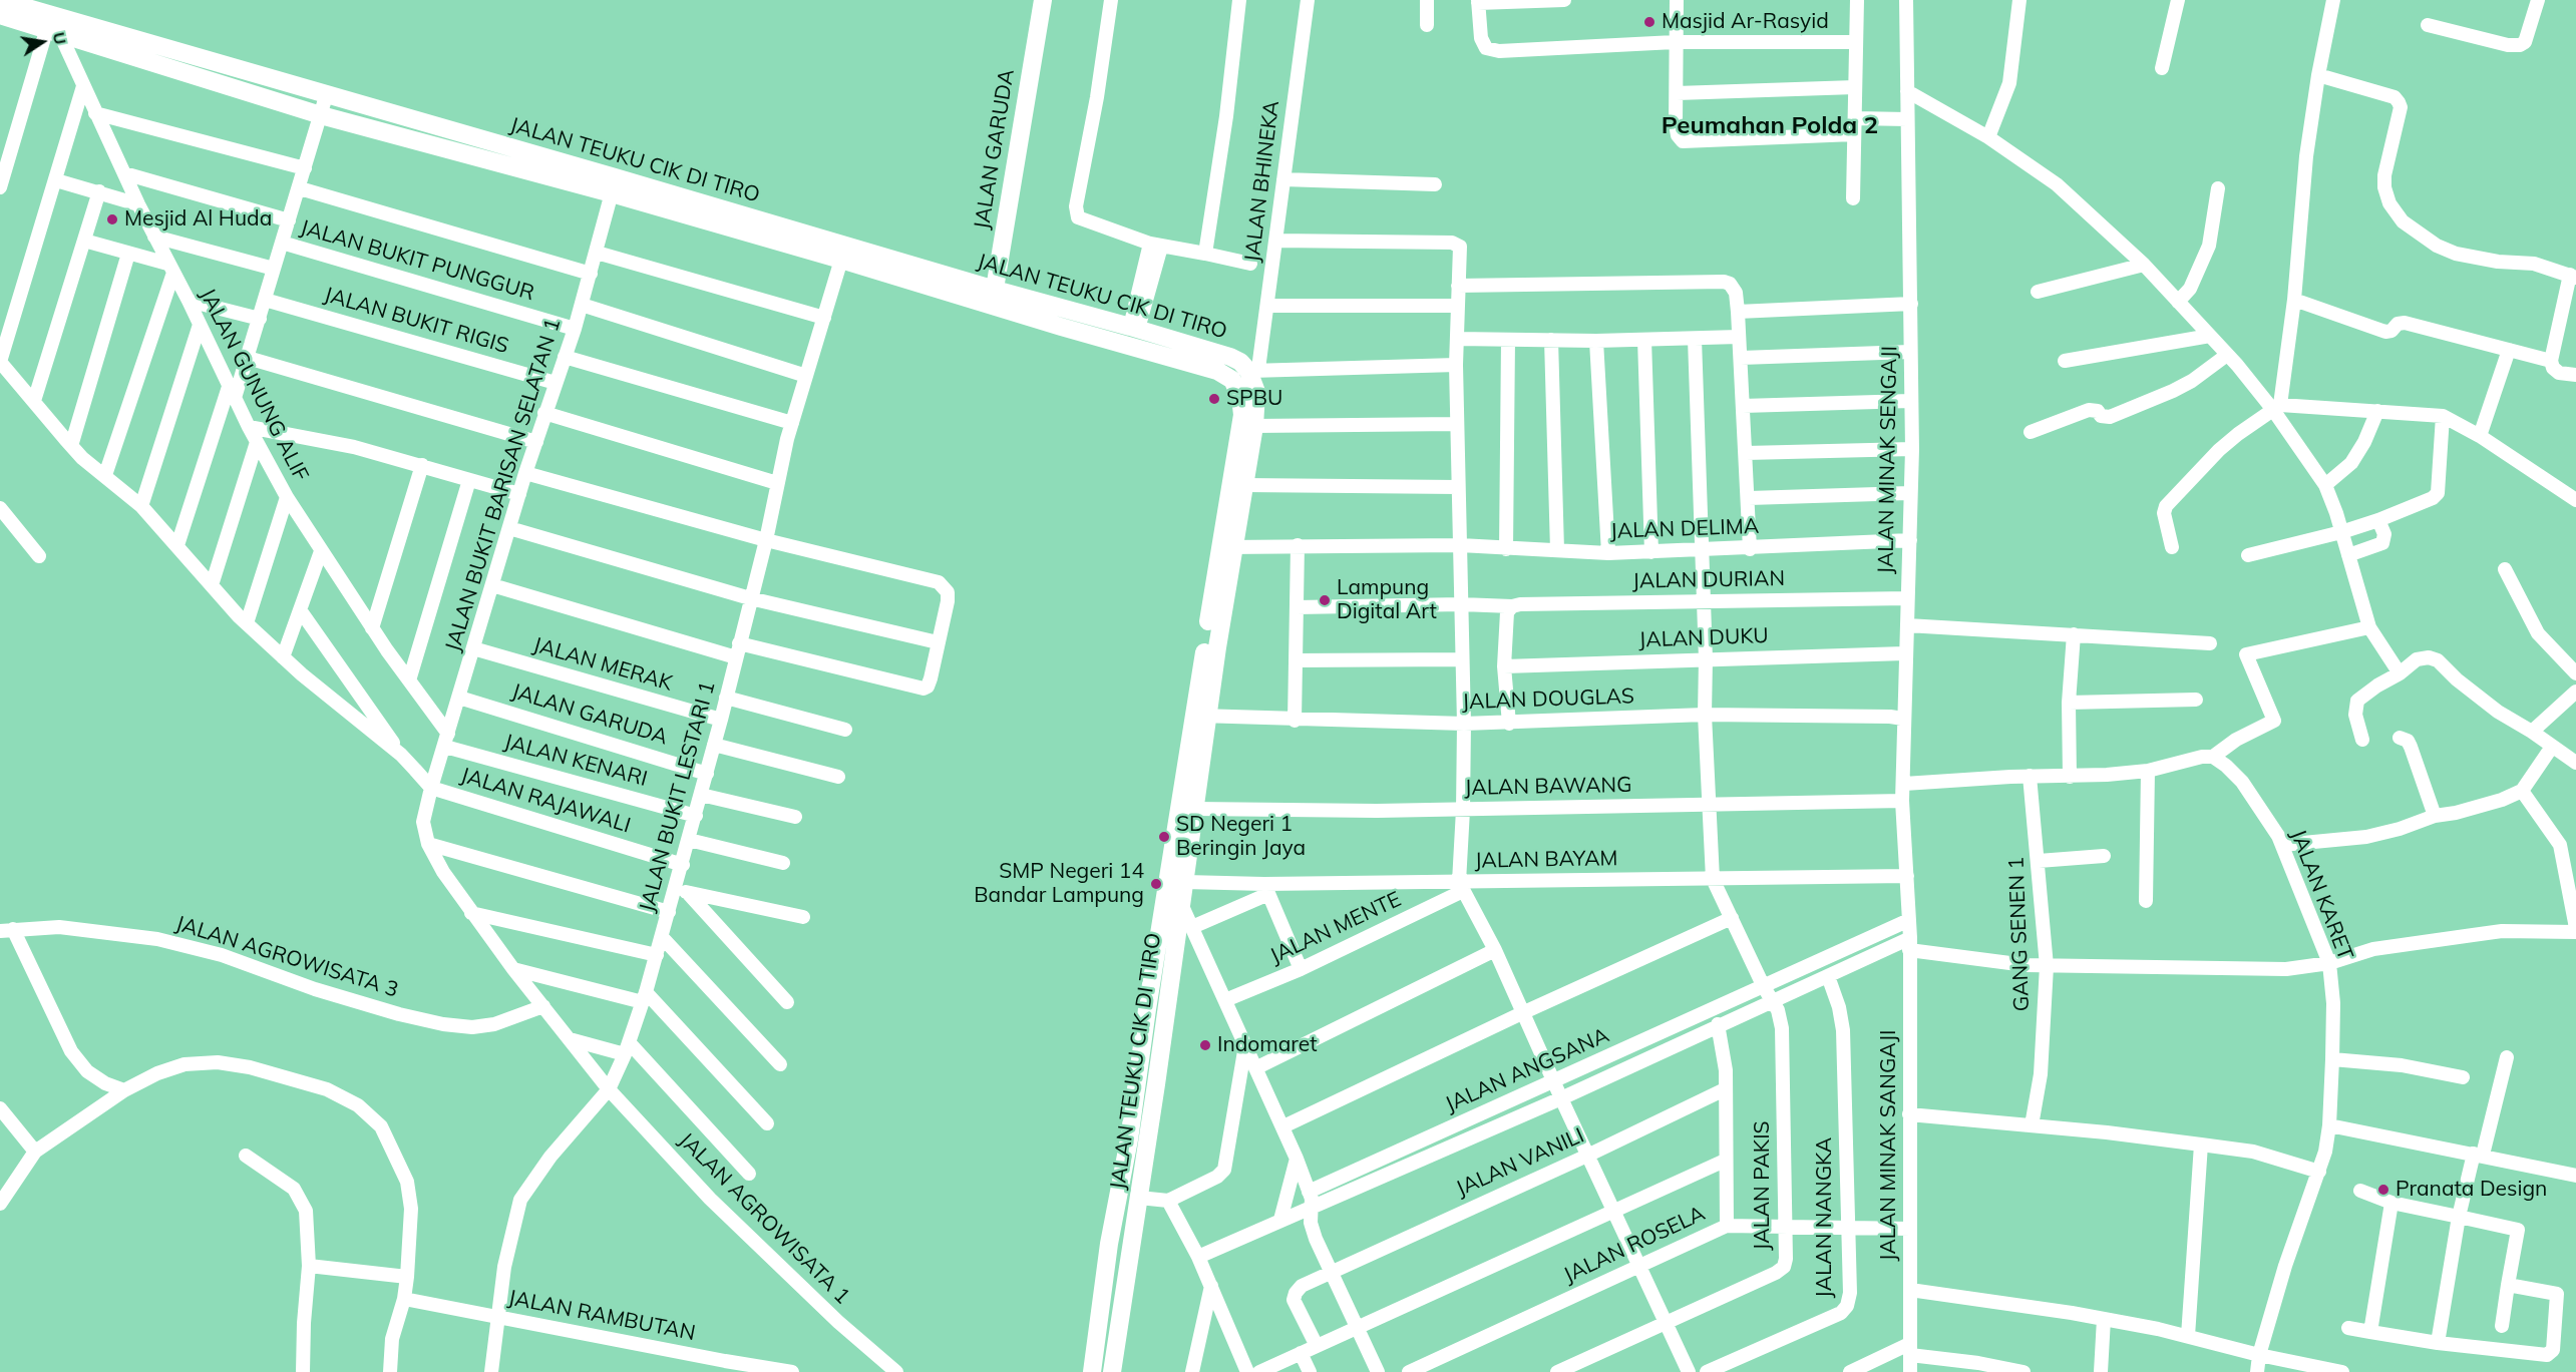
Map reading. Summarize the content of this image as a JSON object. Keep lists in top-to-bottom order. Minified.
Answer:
{"streets":{"street":["JALAN GARUDA","JALAN TEUKU CIK DI TIRO","JALAN BHINEKA","JALAN BUKIT PUNGGUR","JALAN BUKIT RIGIS","JALAN GUNUNG ALIF","JALAN MINAK SENGAJI","JALAN BUKIT BARISAN SELATAN 1","JALAN DELIMA","JALAN DURIAN","JALAN DUKU","JALAN MERAK","JALAN DOUGLAS","JALAN KENARI","JALAN BAWANG","JALAN BUKIT LESTARI 1","JALAN RAJAWALI","JALAN BAYAM","JALAN KARET","JALAN MENTE","GANG SENEN 1","JALAN AGROWISATA 3","JALAN ANGSANA","JALAN MINAK SANGAJI","JALAN VANILI","JALAN PAKIS","JALAN NANGKA","JALAN AGROWISATA 1","JALAN ROSELA","JALAN RAMBUTAN"]},"crossings":[["JALAN GARUDA","JALAN TEUKU CIK DI TIRO"],["JALAN GARUDA","JALAN BUKIT BARISAN SELATAN 1"],["JALAN GARUDA","JALAN BUKIT LESTARI 1"],["JALAN TEUKU CIK DI TIRO","JALAN BHINEKA"],["JALAN TEUKU CIK DI TIRO","JALAN GUNUNG ALIF"],["JALAN TEUKU CIK DI TIRO","JALAN BUKIT BARISAN SELATAN 1"],["JALAN TEUKU CIK DI TIRO","JALAN DELIMA"],["JALAN TEUKU CIK DI TIRO","JALAN DOUGLAS"],["JALAN TEUKU CIK DI TIRO","JALAN BAWANG"],["JALAN TEUKU CIK DI TIRO","JALAN BUKIT LESTARI 1"],["JALAN TEUKU CIK DI TIRO","JALAN BAYAM"],["JALAN BUKIT PUNGGUR","JALAN BUKIT BARISAN SELATAN 1"],["JALAN BUKIT RIGIS","JALAN BUKIT BARISAN SELATAN 1"],["JALAN GUNUNG ALIF","JALAN BUKIT BARISAN SELATAN 1"],["JALAN GUNUNG ALIF","JALAN KENARI"],["JALAN MINAK SENGAJI","JALAN DELIMA"],["JALAN MINAK SENGAJI","JALAN DURIAN"],["JALAN MINAK SENGAJI","JALAN DUKU"],["JALAN MINAK SENGAJI","JALAN DOUGLAS"],["JALAN MINAK SENGAJI","JALAN BAWANG"],["JALAN MINAK SENGAJI","JALAN BAYAM"],["JALAN MINAK SENGAJI","JALAN ANGSANA"],["JALAN MINAK SENGAJI","JALAN MINAK SANGAJI"],["JALAN BUKIT BARISAN SELATAN 1","JALAN MERAK"],["JALAN BUKIT BARISAN SELATAN 1","JALAN KENARI"],["JALAN BUKIT BARISAN SELATAN 1","JALAN RAJAWALI"],["JALAN BUKIT BARISAN SELATAN 1","JALAN AGROWISATA 1"],["JALAN MERAK","JALAN BUKIT LESTARI 1"],["JALAN KENARI","JALAN BUKIT LESTARI 1"],["JALAN BUKIT LESTARI 1","JALAN RAJAWALI"],["JALAN BUKIT LESTARI 1","JALAN AGROWISATA 1"],["JALAN BUKIT LESTARI 1","JALAN RAMBUTAN"],["JALAN BAYAM","JALAN MENTE"],["JALAN BAYAM","JALAN ANGSANA"],["JALAN MENTE","JALAN ANGSANA"],["JALAN AGROWISATA 3","JALAN AGROWISATA 1"],["JALAN ANGSANA","JALAN MINAK SANGAJI"],["JALAN ANGSANA","JALAN VANILI"],["JALAN ANGSANA","JALAN PAKIS"],["JALAN ANGSANA","JALAN ROSELA"],["JALAN VANILI","JALAN ROSELA"]],"districts":["Peumahan Polda 2"],"places":["Masjid Ar-Rasyid","Mesjid Al Huda","SPBU","Lampung Digital Art","SD Negeri 1 Beringin Jaya","SMP Negeri 14 Bandar Lampung","Indomaret","Pranata Design"],"north":"right"}
